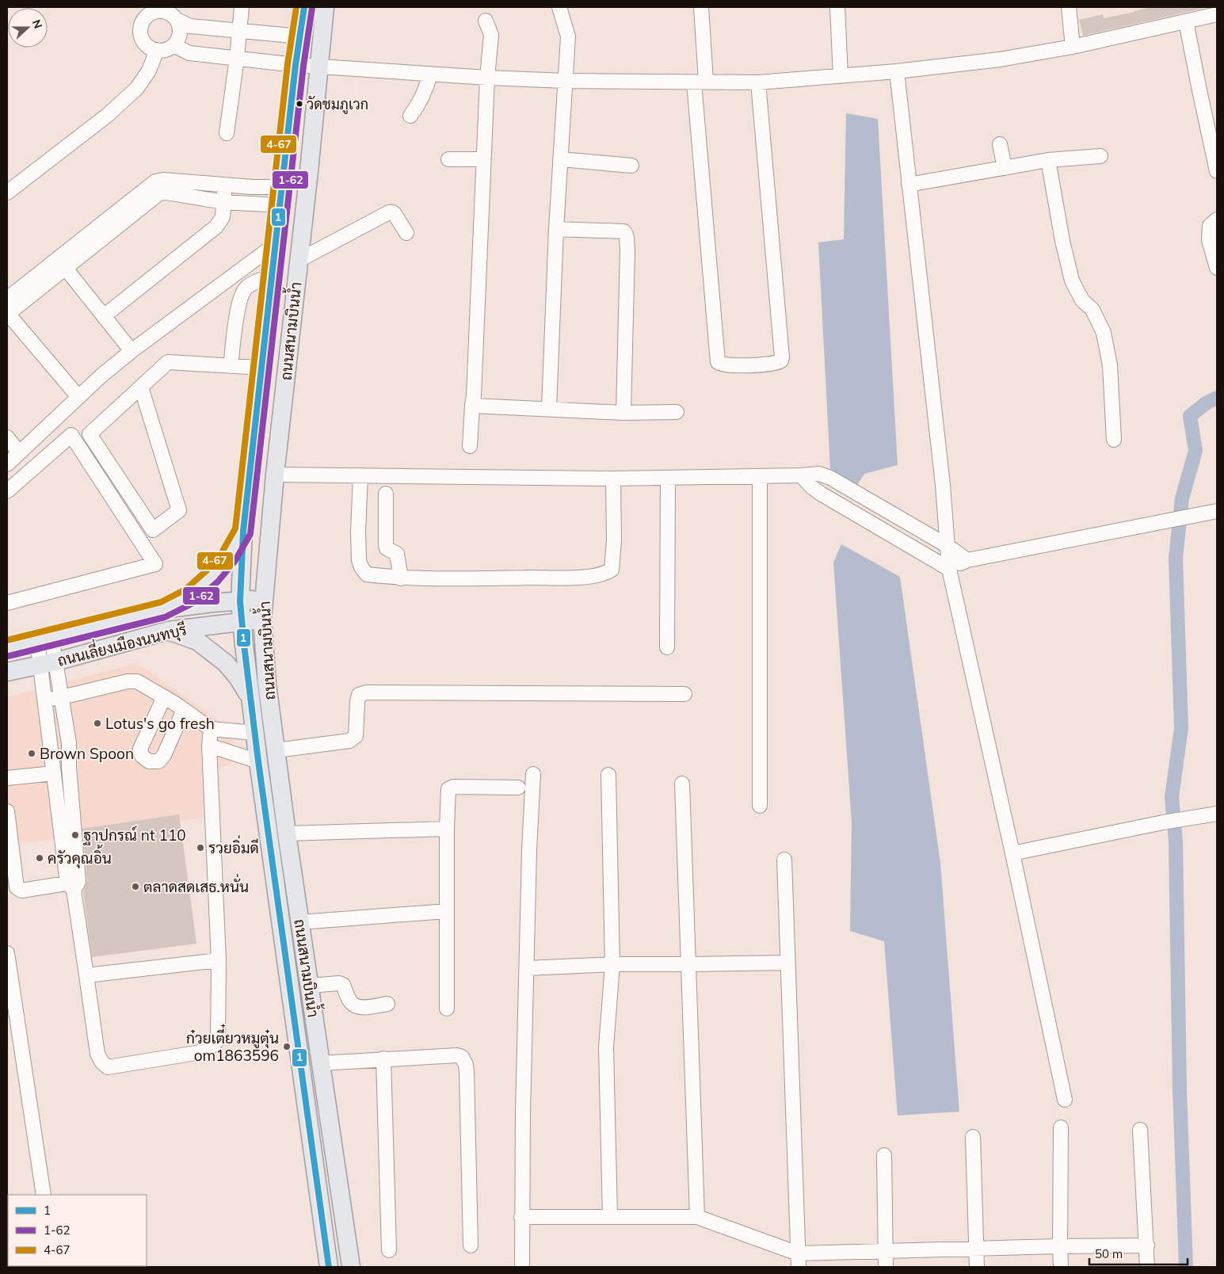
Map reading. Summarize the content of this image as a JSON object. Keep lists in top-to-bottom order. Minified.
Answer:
{"streets":{"main road":["ถนนสนามบินน้ำ","ถนนเลี่ยงเมืองนนทบุรี"]},"crossings":[["ถนนสนามบินน้ำ","ถนนเลี่ยงเมืองนนทบุรี"]],"places":["วัดชมภูเวก","Lotus's go fresh","Brown Spoon","ฐาปกรณ์ nt 110","รวยอิ่มดี","ครัวคุณอิ้น","ตลาดสดเสธ.หนั่น","ก๋วยเตี๋ยวหมูตุ๋น om1863596"],"lines":["transit line 1","transit line 4-67","transit line 1-62"],"legend":["1","1-62","4-67"],"scale_bar":"50 m","north":"right"}
